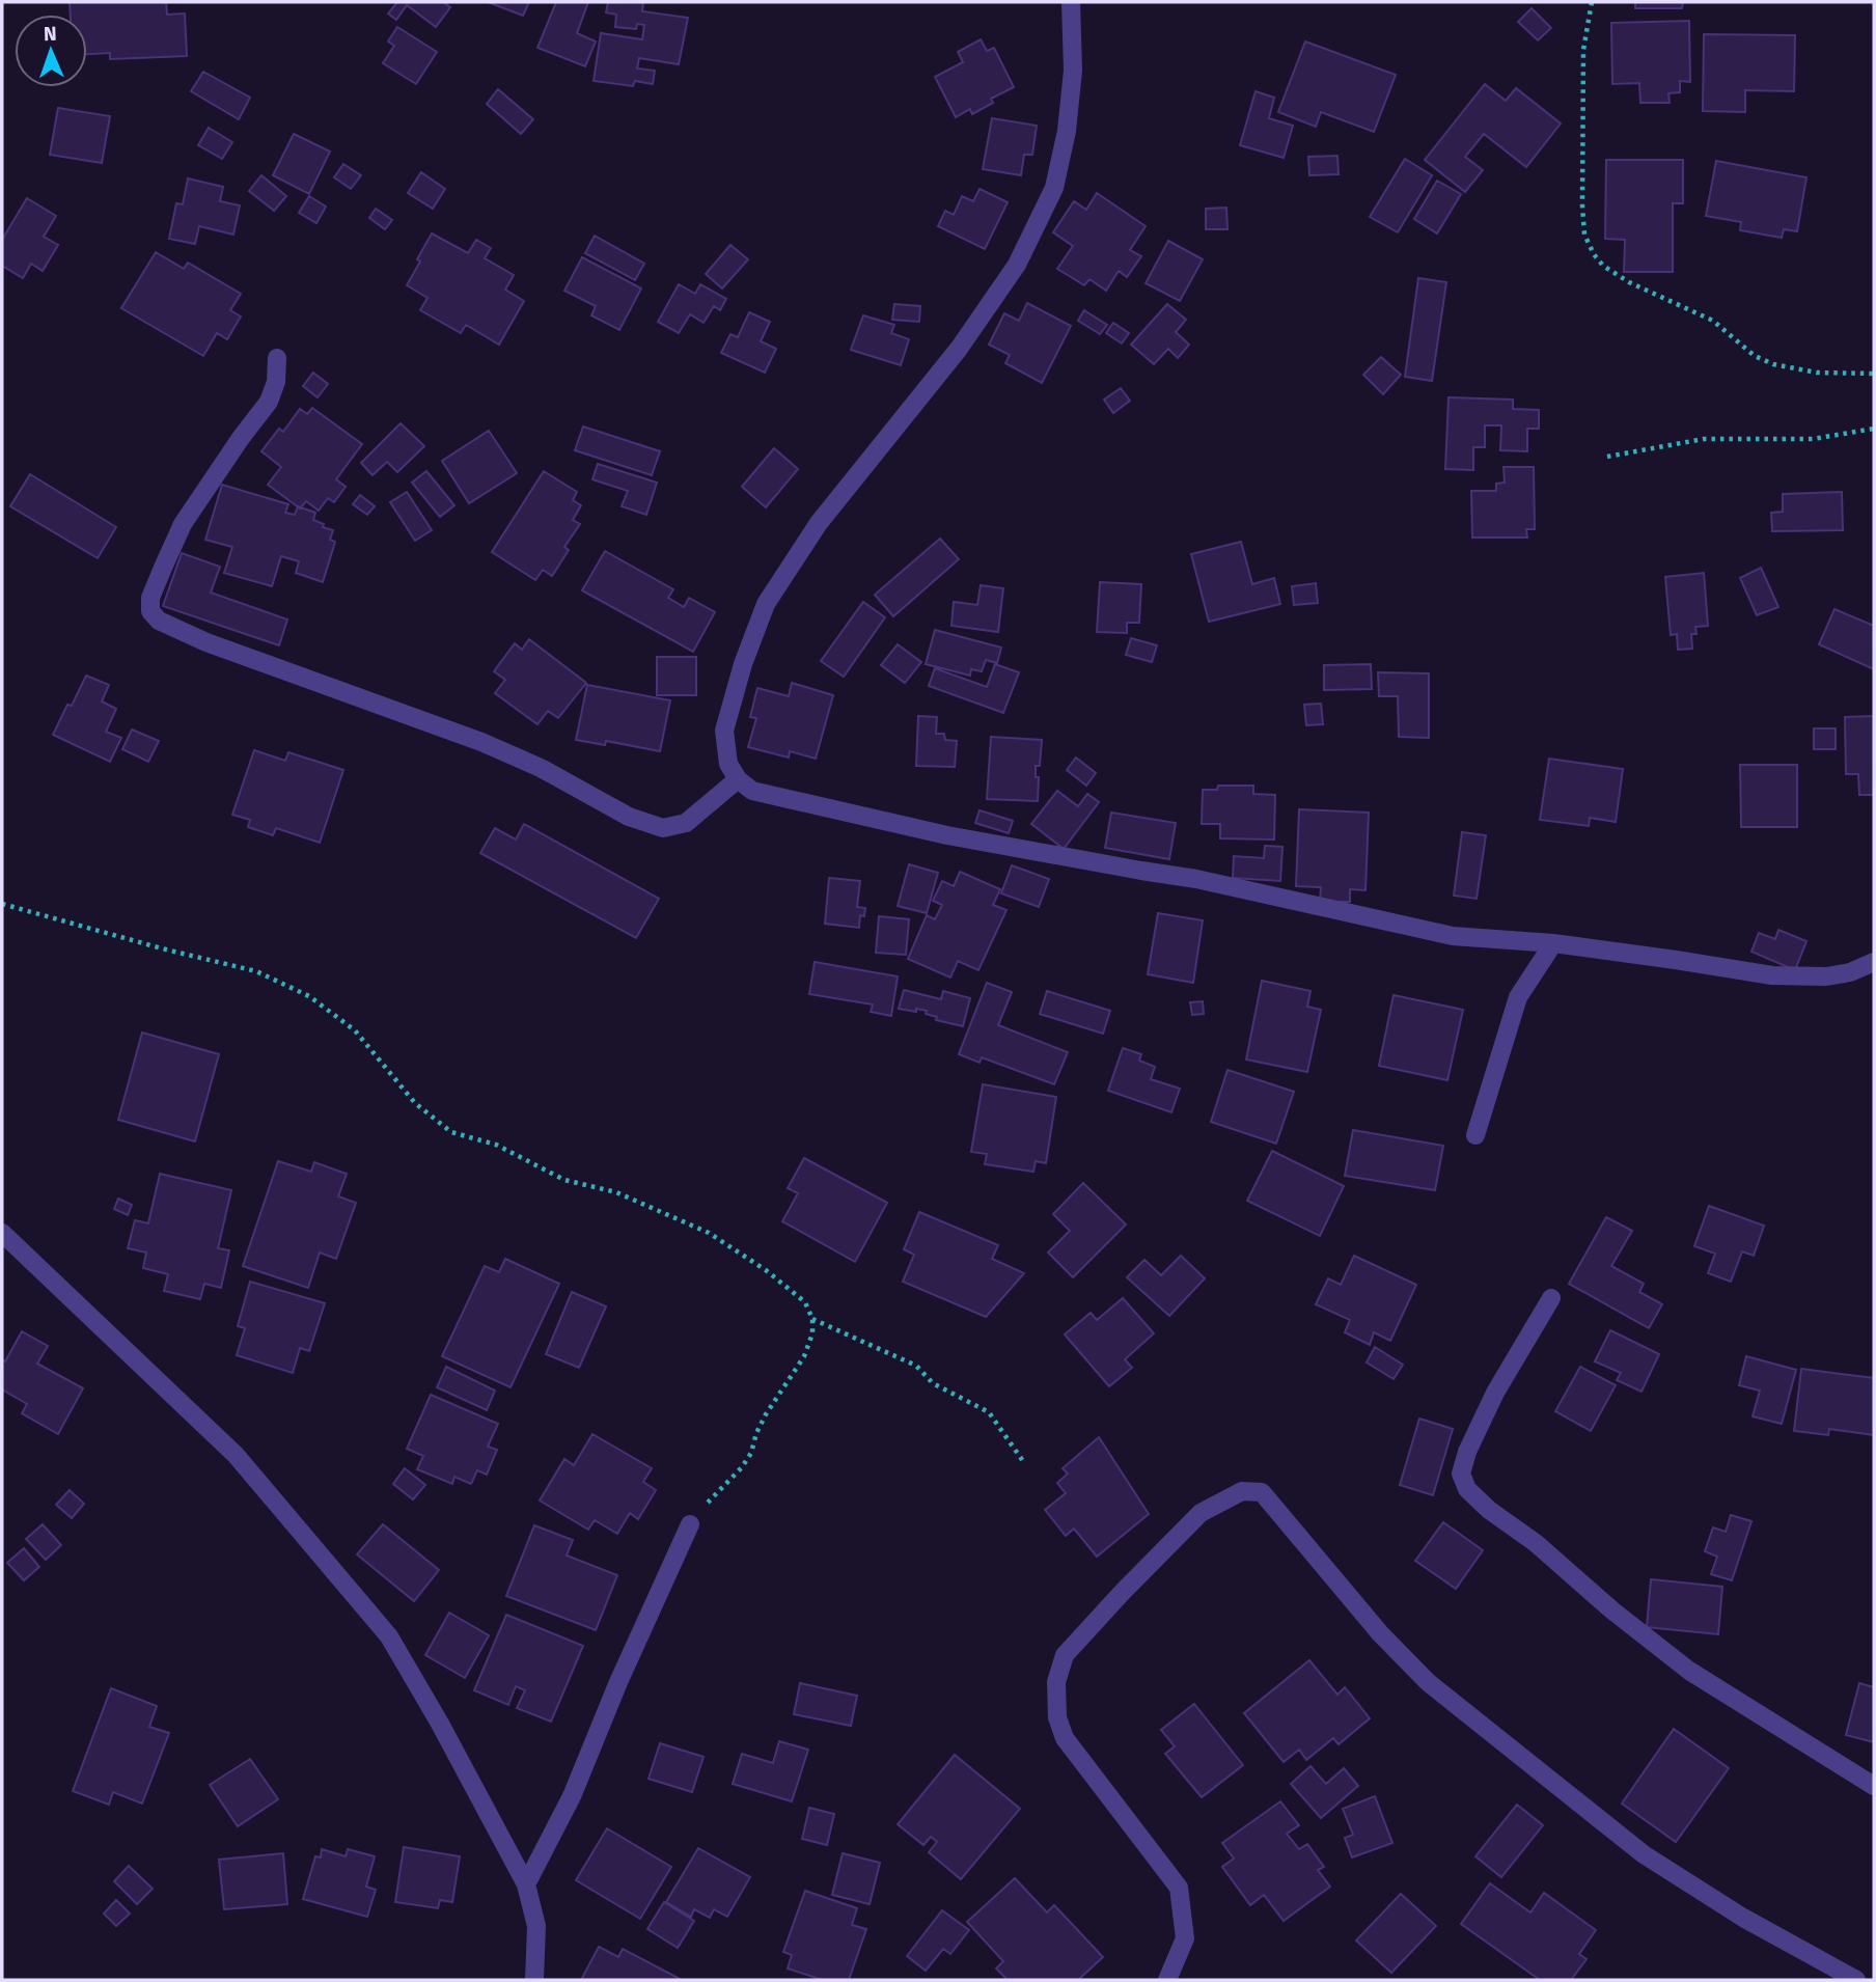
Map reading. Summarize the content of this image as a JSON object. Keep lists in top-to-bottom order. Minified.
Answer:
{"north":"top"}
